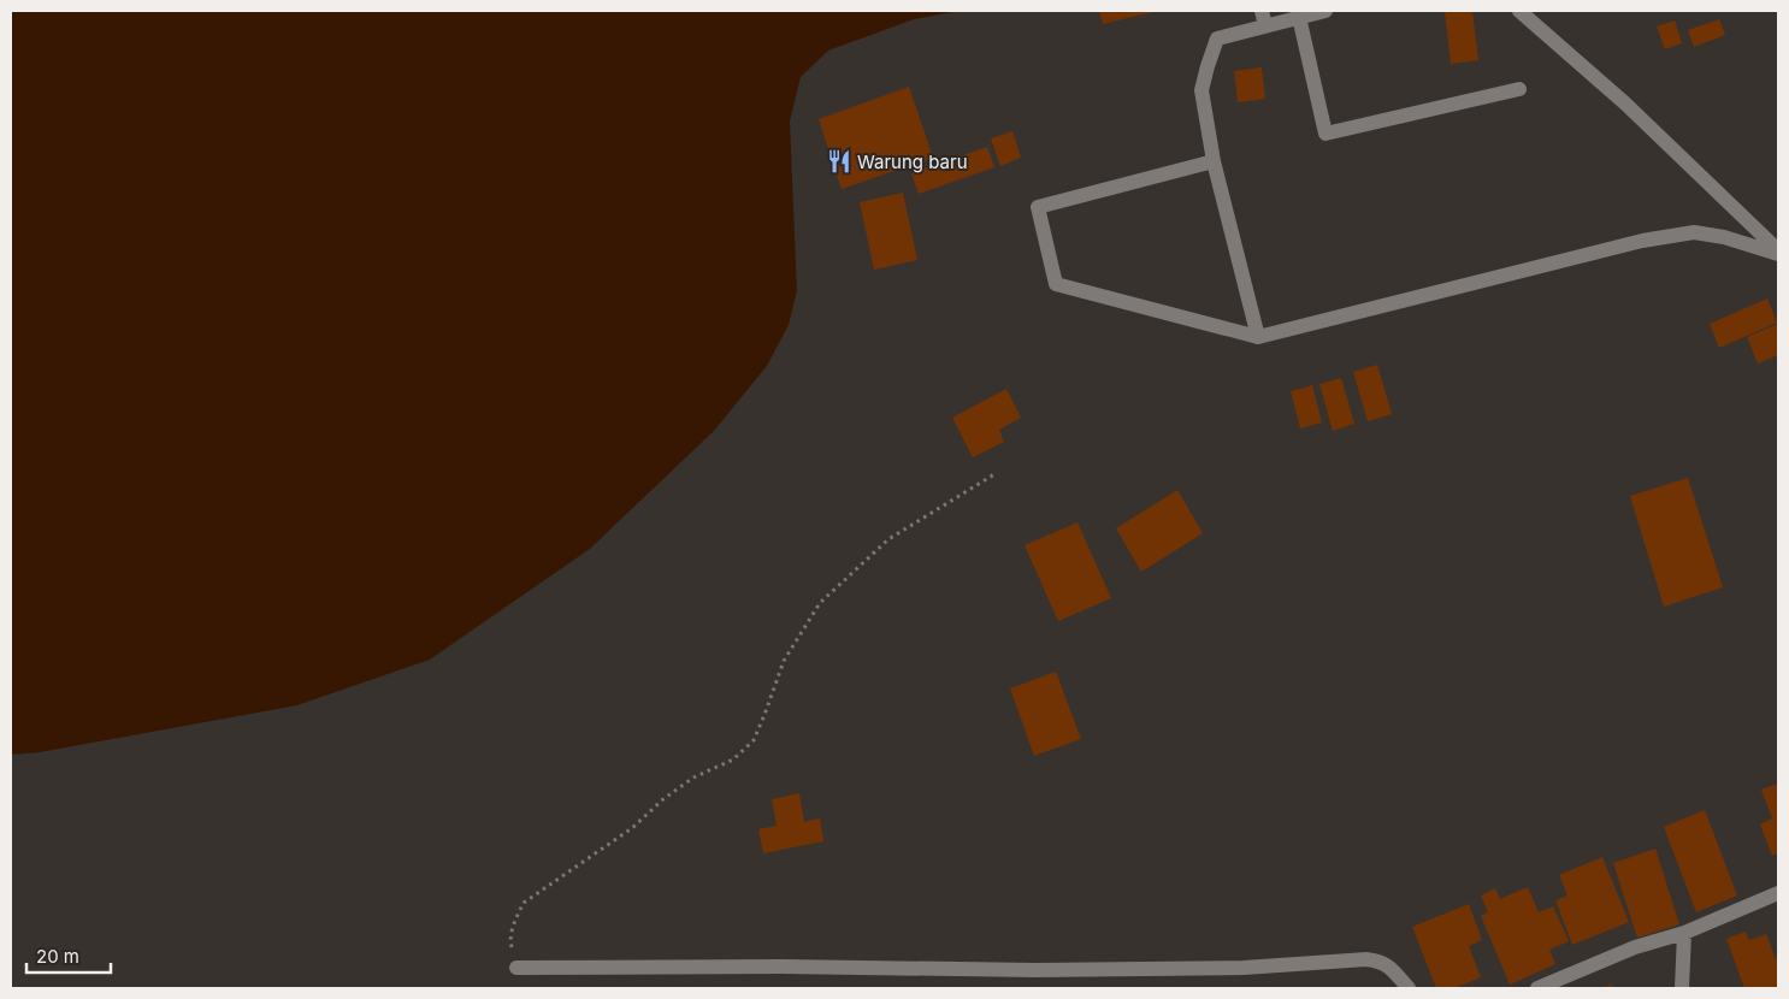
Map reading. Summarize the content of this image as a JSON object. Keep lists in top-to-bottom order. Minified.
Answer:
{"places":{"restaurant":["Warung baru"]},"scale_bar":"20 m"}
